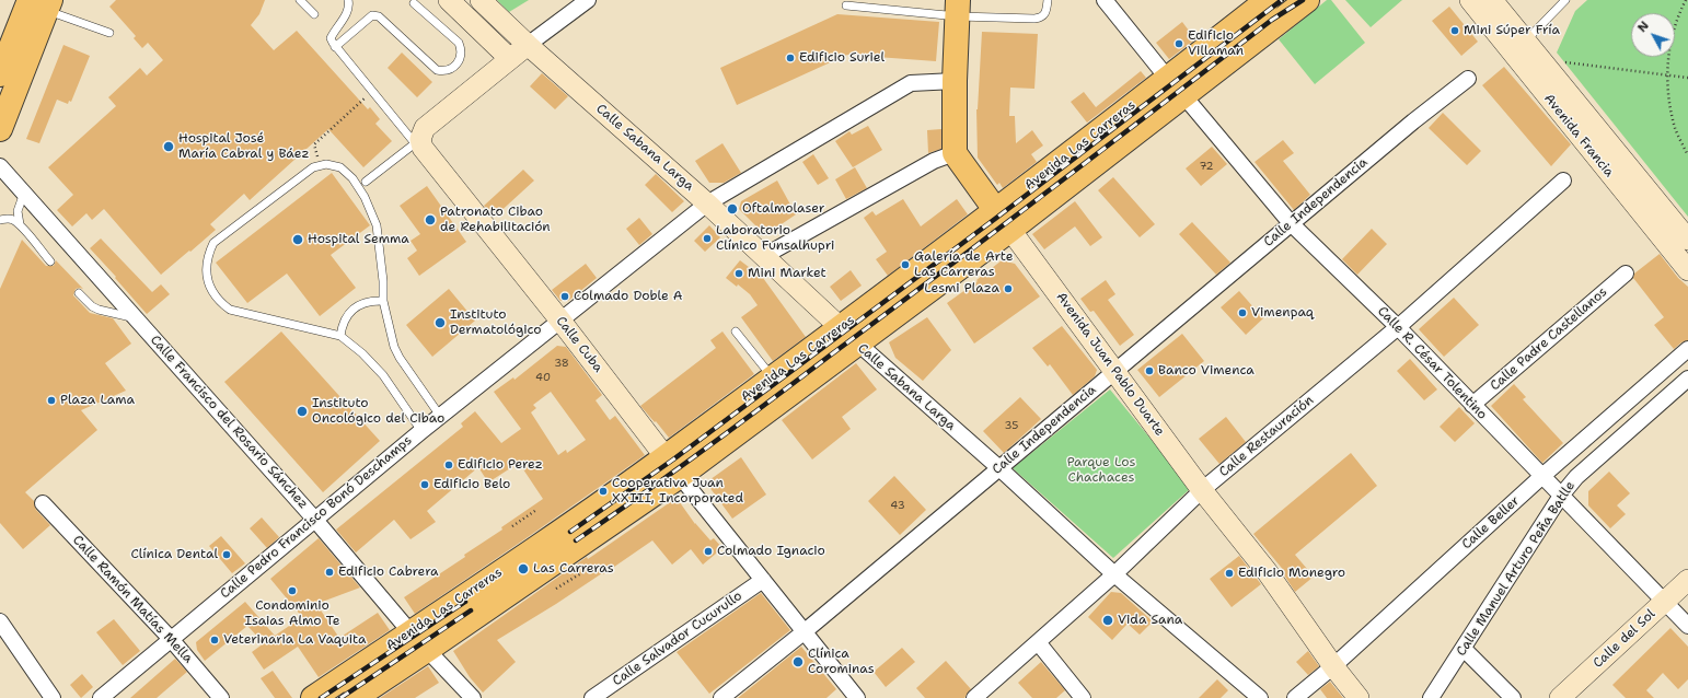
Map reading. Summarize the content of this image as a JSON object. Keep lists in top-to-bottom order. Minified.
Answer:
{"streets":{"main road":["Avenida Francia","Avenida Las Carreras","Calle Sabana Larga","Calle Cuba","Avenida Juan Pablo Duarte","Calle del Sol"],"street":["Calle Independencia","Calle Padre Castellanos","Calle R. César Tolentino","Calle Francisco del Rosario Sánchez","Calle Restauración","Calle Pedro Francisco Bonó Deschamps","Calle Beller","Calle Manuel Arturo Peña Batlle","Calle Ramón Matías Mella","Calle Salvador Cucurullo"]},"crossings":[["Avenida Las Carreras","Calle Sabana Larga"],["Avenida Las Carreras","Calle Cuba"],["Avenida Las Carreras","Calle R. César Tolentino"],["Avenida Las Carreras","Avenida Juan Pablo Duarte"],["Avenida Las Carreras","Calle Francisco del Rosario Sánchez"],["Calle Sabana Larga","Calle Independencia"],["Calle Sabana Larga","Calle Restauración"],["Calle Sabana Larga","Calle Pedro Francisco Bonó Deschamps"],["Calle Independencia","Calle R. César Tolentino"],["Calle Independencia","Avenida Juan Pablo Duarte"],["Calle Padre Castellanos","Calle R. César Tolentino"],["Calle Cuba","Calle Pedro Francisco Bonó Deschamps"],["Calle R. César Tolentino","Calle Restauración"],["Calle R. César Tolentino","Calle Beller"],["Calle R. César Tolentino","Calle Manuel Arturo Peña Batlle"],["Calle R. César Tolentino","Calle del Sol"],["Avenida Juan Pablo Duarte","Calle Restauración"],["Avenida Juan Pablo Duarte","Calle Beller"],["Calle Francisco del Rosario Sánchez","Calle Pedro Francisco Bonó Deschamps"],["Calle Pedro Francisco Bonó Deschamps","Calle Ramón Matías Mella"]],"parks":["Parque Los Chachaces"],"places":["Mini Súper Fría","Edificio Villaman","Edificio Suriel","Hospital José María Cabral y Báez","Oftalmolaser","Patronato Cibao de Rehabilitación","Laboratorio Clínico Funsalhupri","Hospital Semma","Galería de Arte Las Carreras","Mini Market","Lesmi Plaza","Colmado Doble A","Vimenpaq","Instituto Dermatológico","Banco Vimenca","Plaza Lama","Instituto Oncológico del Cibao","Edificio Perez","Edificio Belo","Cooperativa Juan XXIII, Incorporated","Colmado Ignacio","Clínica Dental","Las Carreras","Edificio Cabrera","Edificio Monegro","Condominio Isaias Almo Te","Vida Sana","Veterinaria La Vaquita","Clínica Corominas"],"house_numbers":["72","38","40","35","43"],"north":"top left"}
